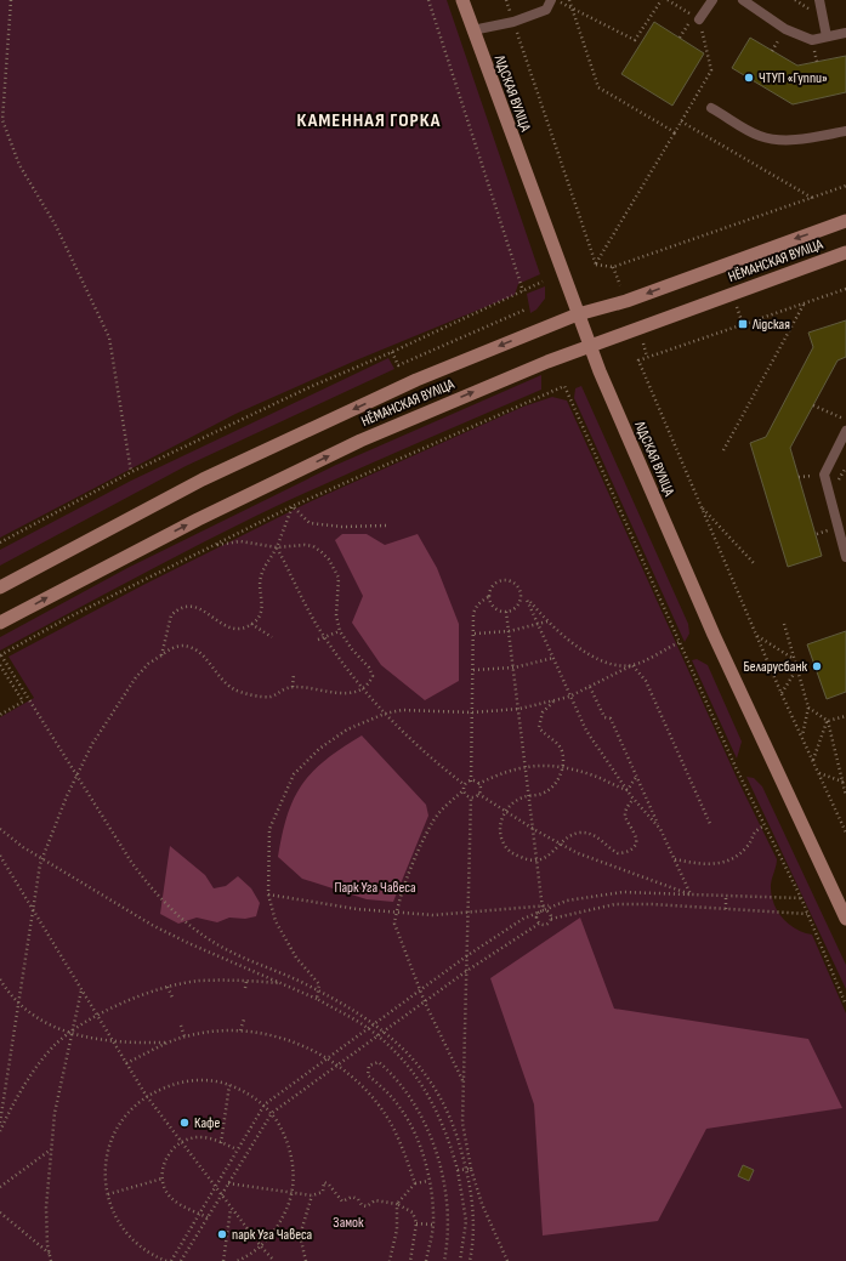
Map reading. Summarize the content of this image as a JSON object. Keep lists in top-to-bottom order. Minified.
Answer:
{"streets":{"main road":["ЛІДСКАЯ ВУЛІЦА","НЁМАНСКАЯ ВУЛІЦА"]},"crossings":[["ЛІДСКАЯ ВУЛІЦА","НЁМАНСКАЯ ВУЛІЦА"]],"districts":["КАМЕННАЯ ГОРКА"],"parks":["Парк Уга Чавеса","Замок"],"places":{"other":["ЧТУП «Гуппи»","Беларусбанк","Кафе","парк Уга Чавеса"],"transit":["Лідская"]}}
